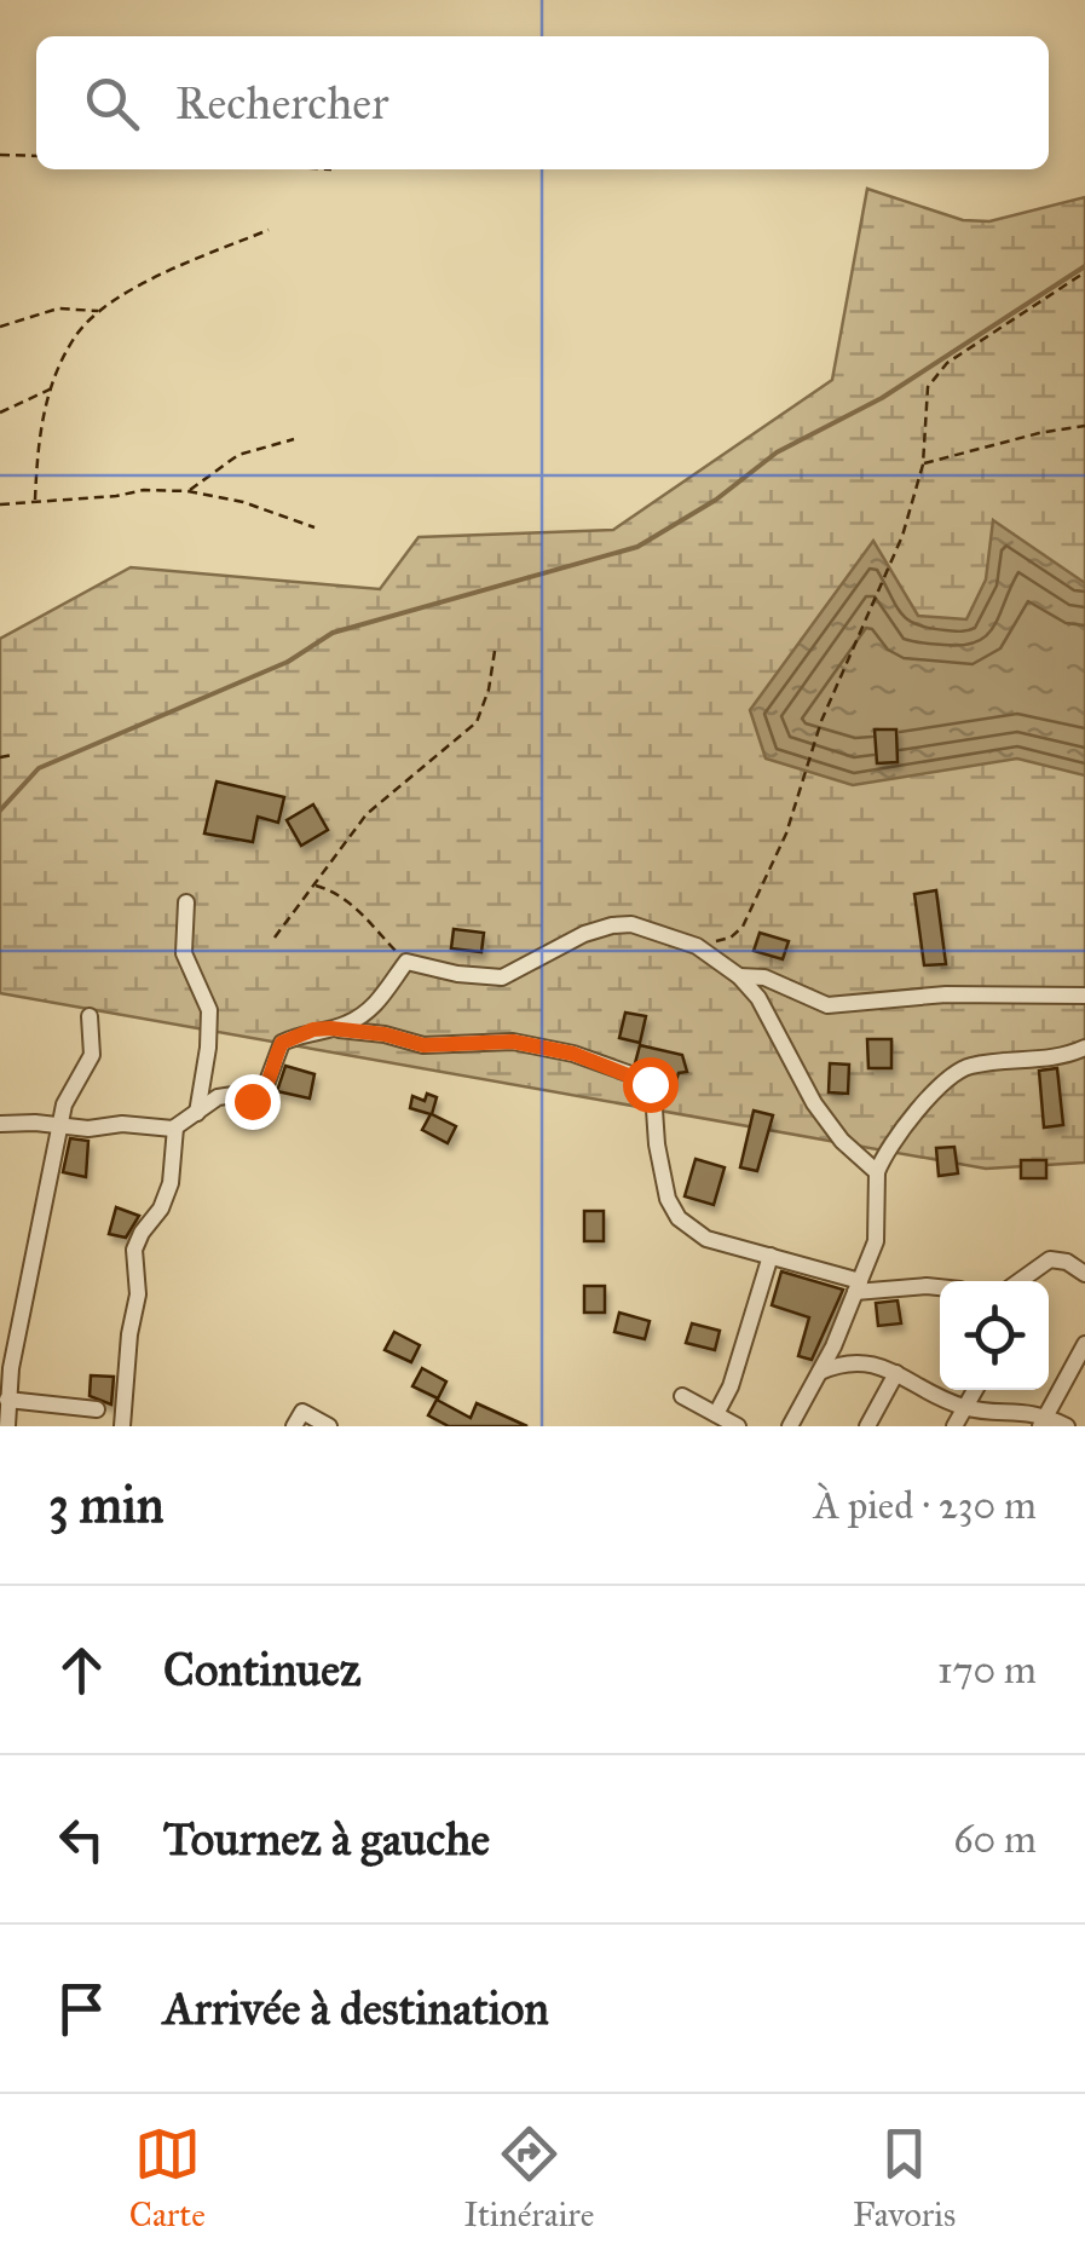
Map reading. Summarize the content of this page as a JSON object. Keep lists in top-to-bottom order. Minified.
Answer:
{"page":{"search":"Rechercher","heading":["3 min","À pied · 230 m"],"list":[["Continuez","170 m"],["Tournez à gauche","60 m"],"Arrivée à destination"],"nav":["Carte","Itinéraire","Favoris"]}}
